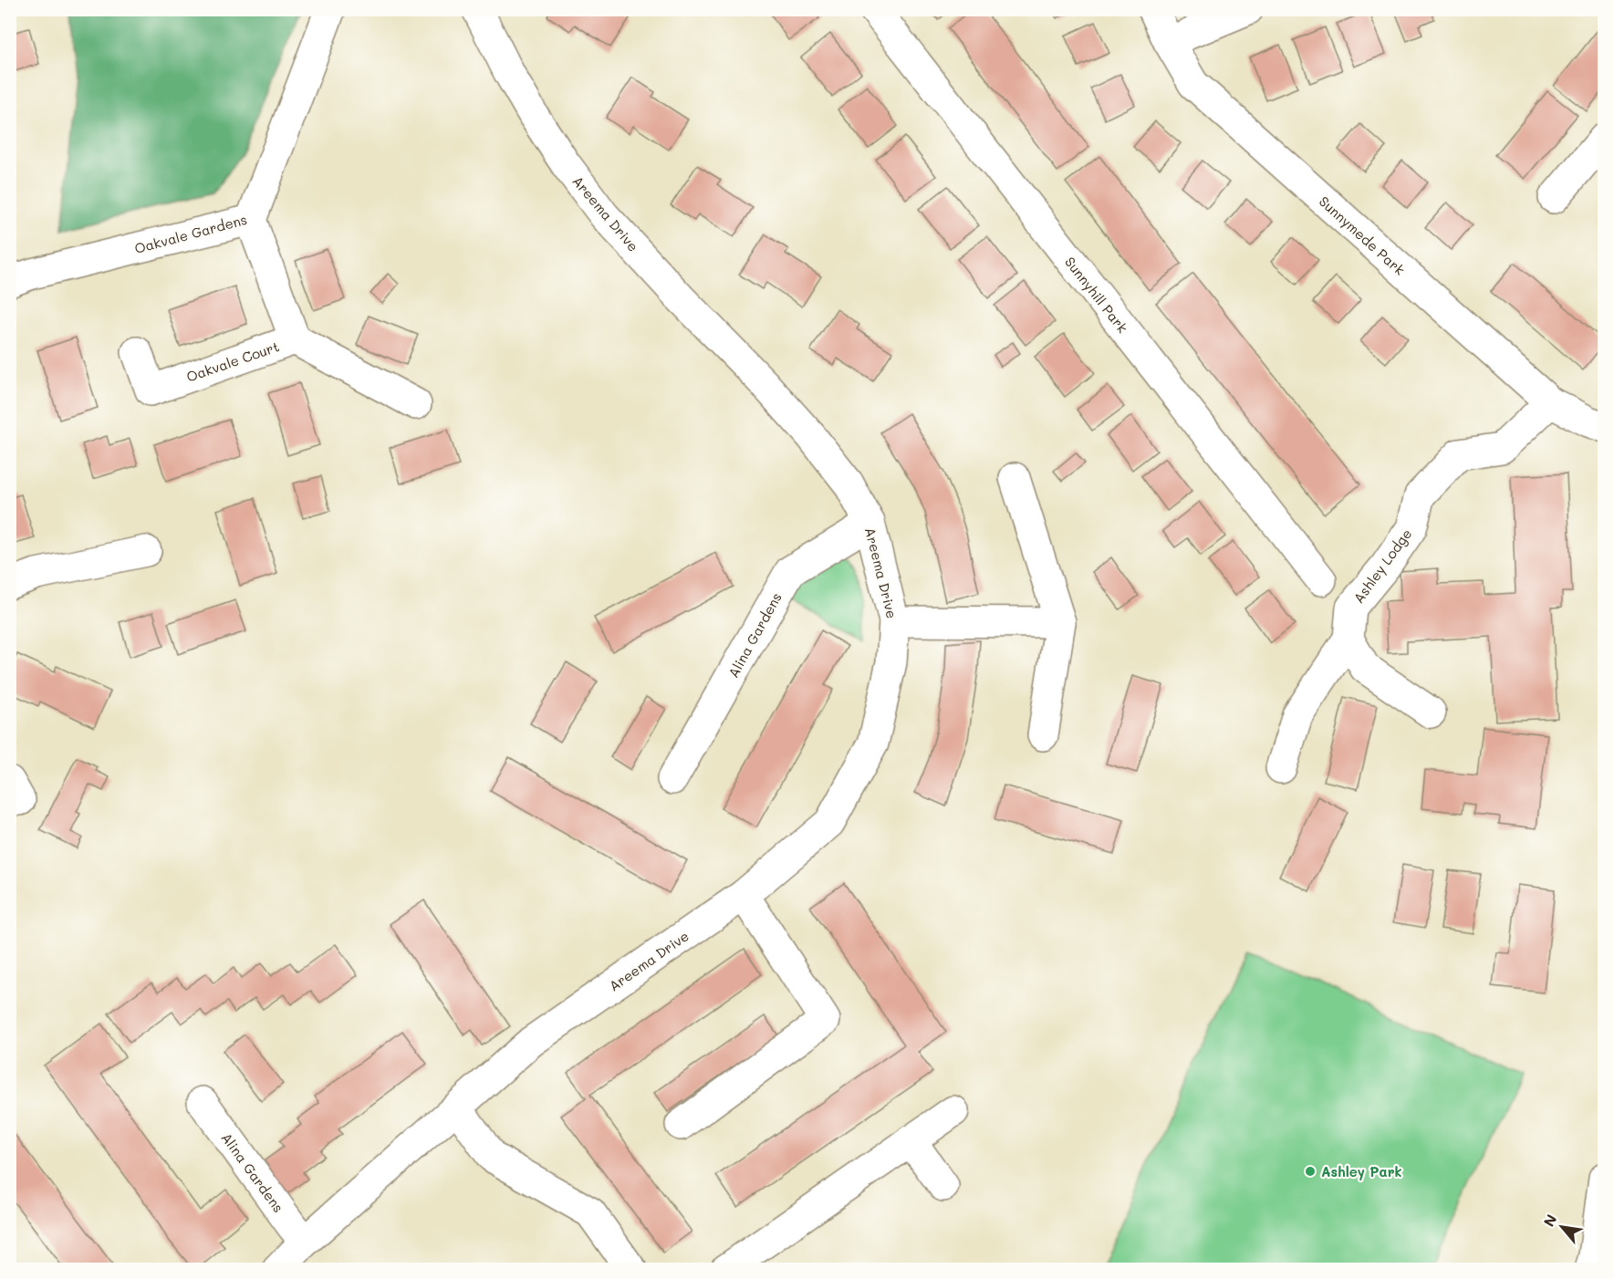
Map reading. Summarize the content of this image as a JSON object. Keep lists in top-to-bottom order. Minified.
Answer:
{"streets":{"street":["Areema Drive","Oakvale Gardens","Sunnymede Park","Sunnyhill Park","Oakvale Court","Ashley Lodge","Alina Gardens"]},"crossings":[["Areema Drive","Alina Gardens"],["Oakvale Gardens","Oakvale Court"],["Sunnymede Park","Ashley Lodge"]],"places":["Ashley Park"],"north":"top left"}
